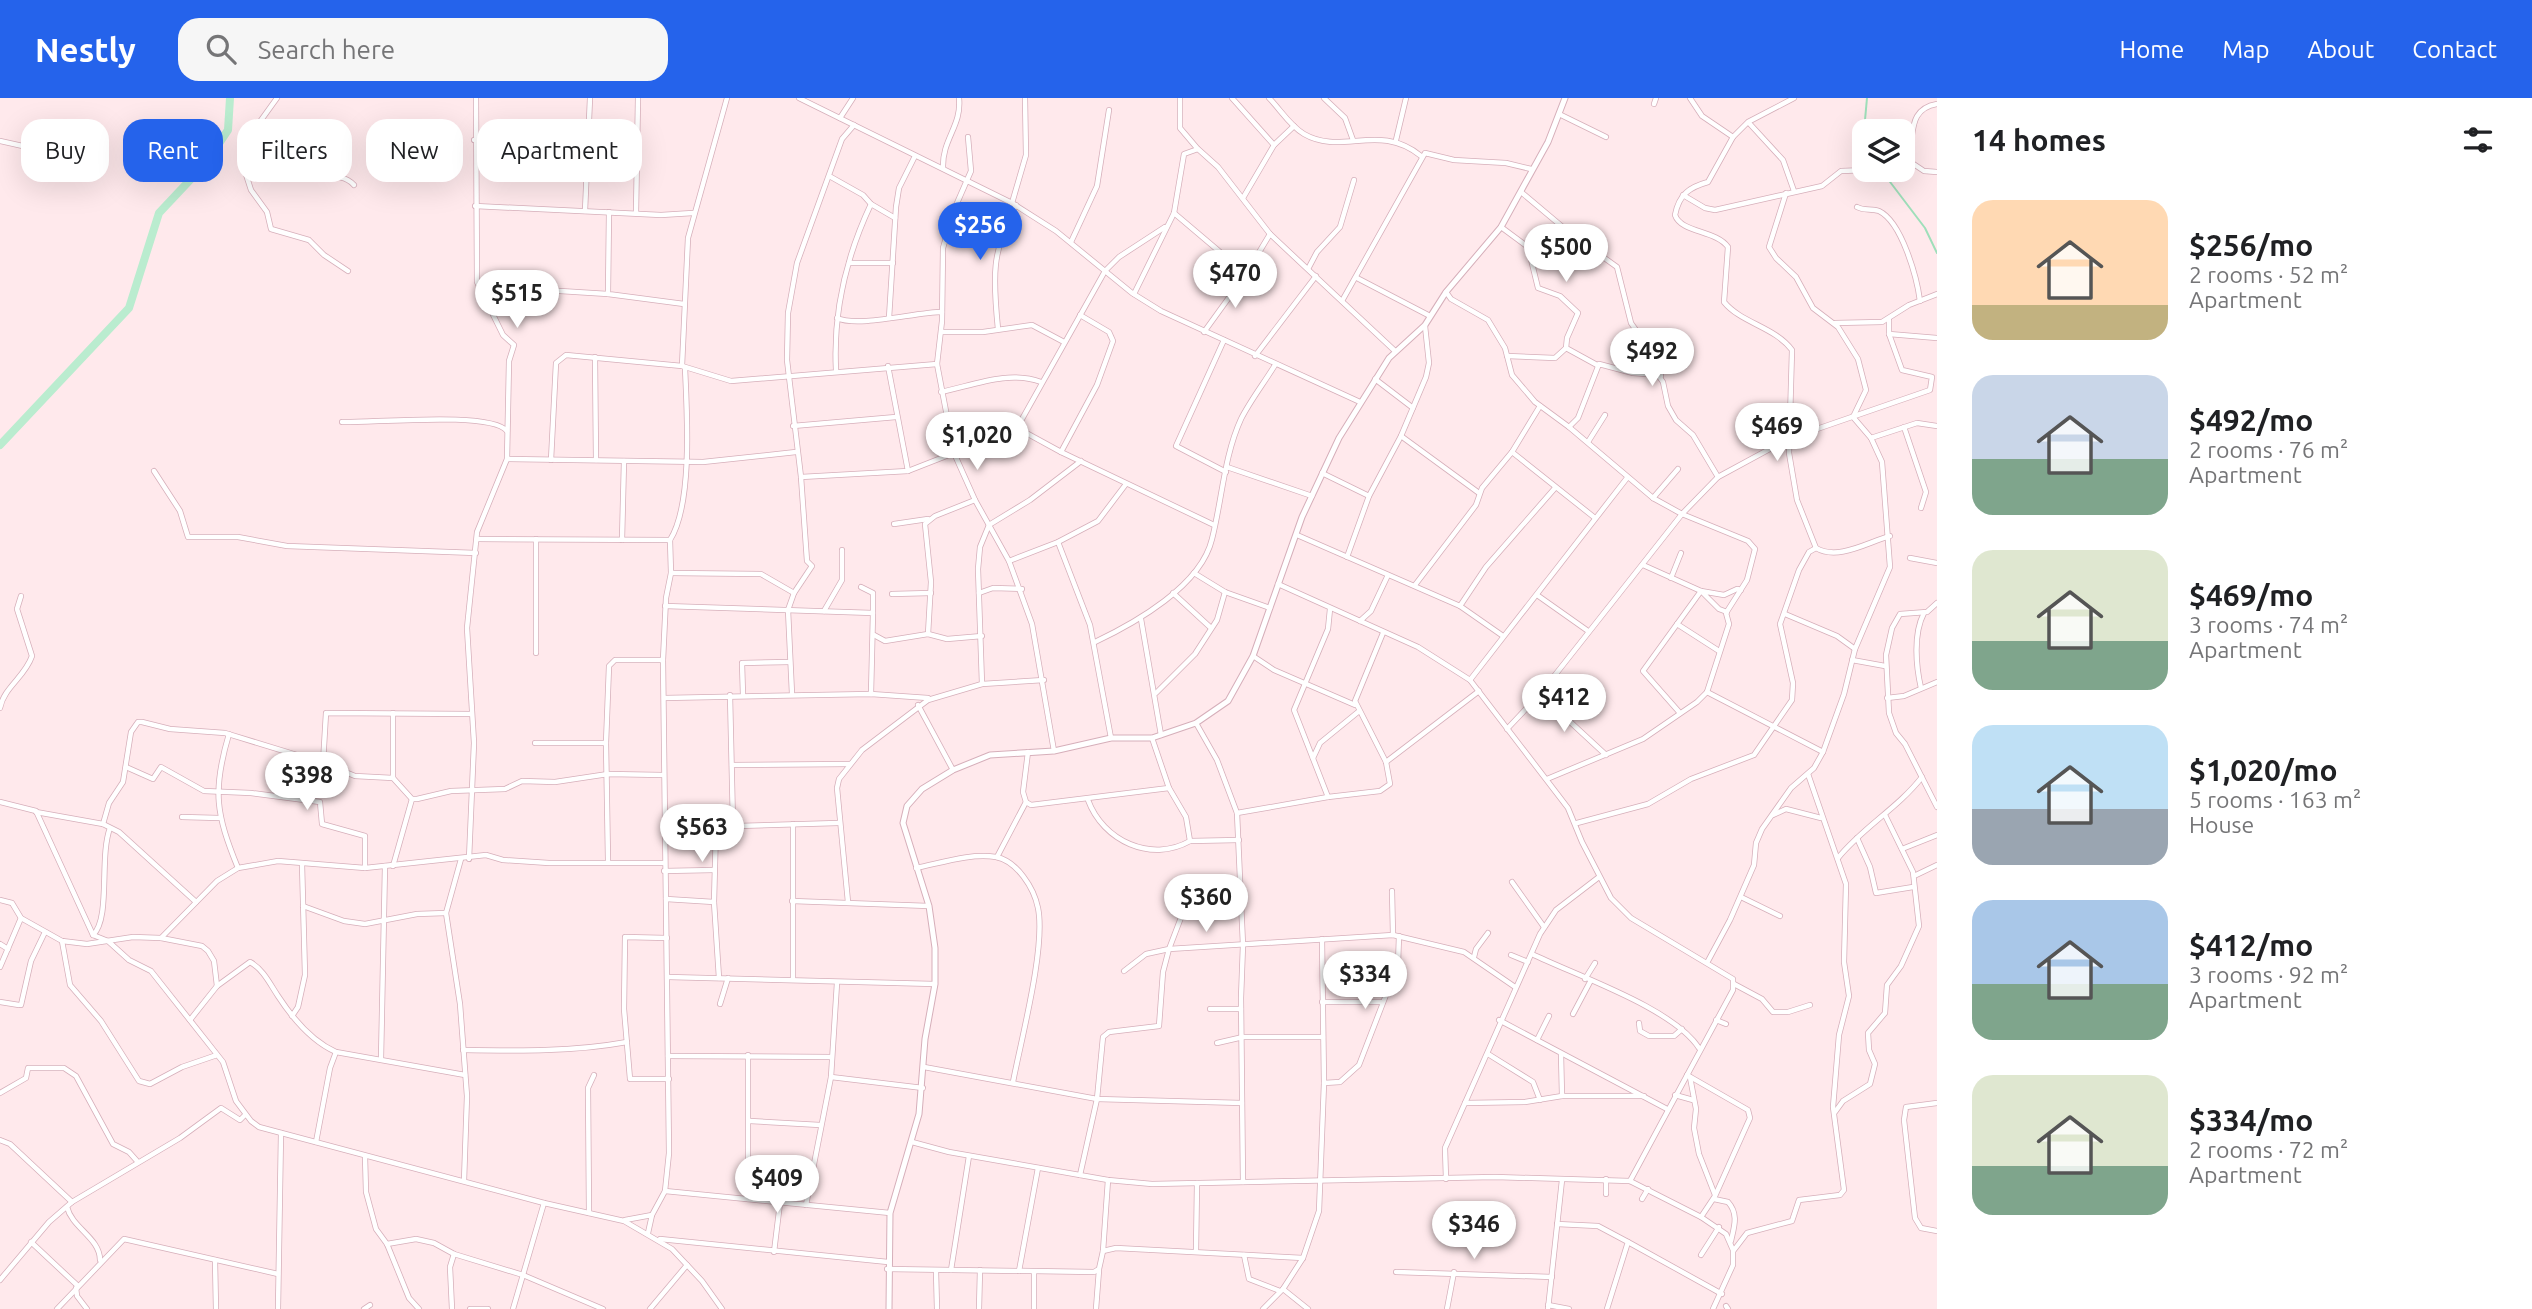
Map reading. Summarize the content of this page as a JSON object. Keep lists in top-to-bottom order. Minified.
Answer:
{"page":{"header":"Nestly","search":"Search here","nav":["Home","Map","About","Contact"],"heading":"14 homes","chip":["Buy","Rent","Filters","New","Apartment"],"list":[{"name":"$256/mo","note":"2 rooms · 52 m² · Apartment"},{"name":"$492/mo","note":"2 rooms · 76 m² · Apartment"},{"name":"$469/mo","note":"3 rooms · 74 m² · Apartment"},{"name":"$1,020/mo","note":"5 rooms · 163 m² · House"},{"name":"$412/mo","note":"3 rooms · 92 m² · Apartment"},{"name":"$334/mo","note":"2 rooms · 72 m² · Apartment"}],"price":["$256","$500","$470","$515","$492","$469","$1,020","$412","$398","$563","$360","$334","$409","$346"]}}
